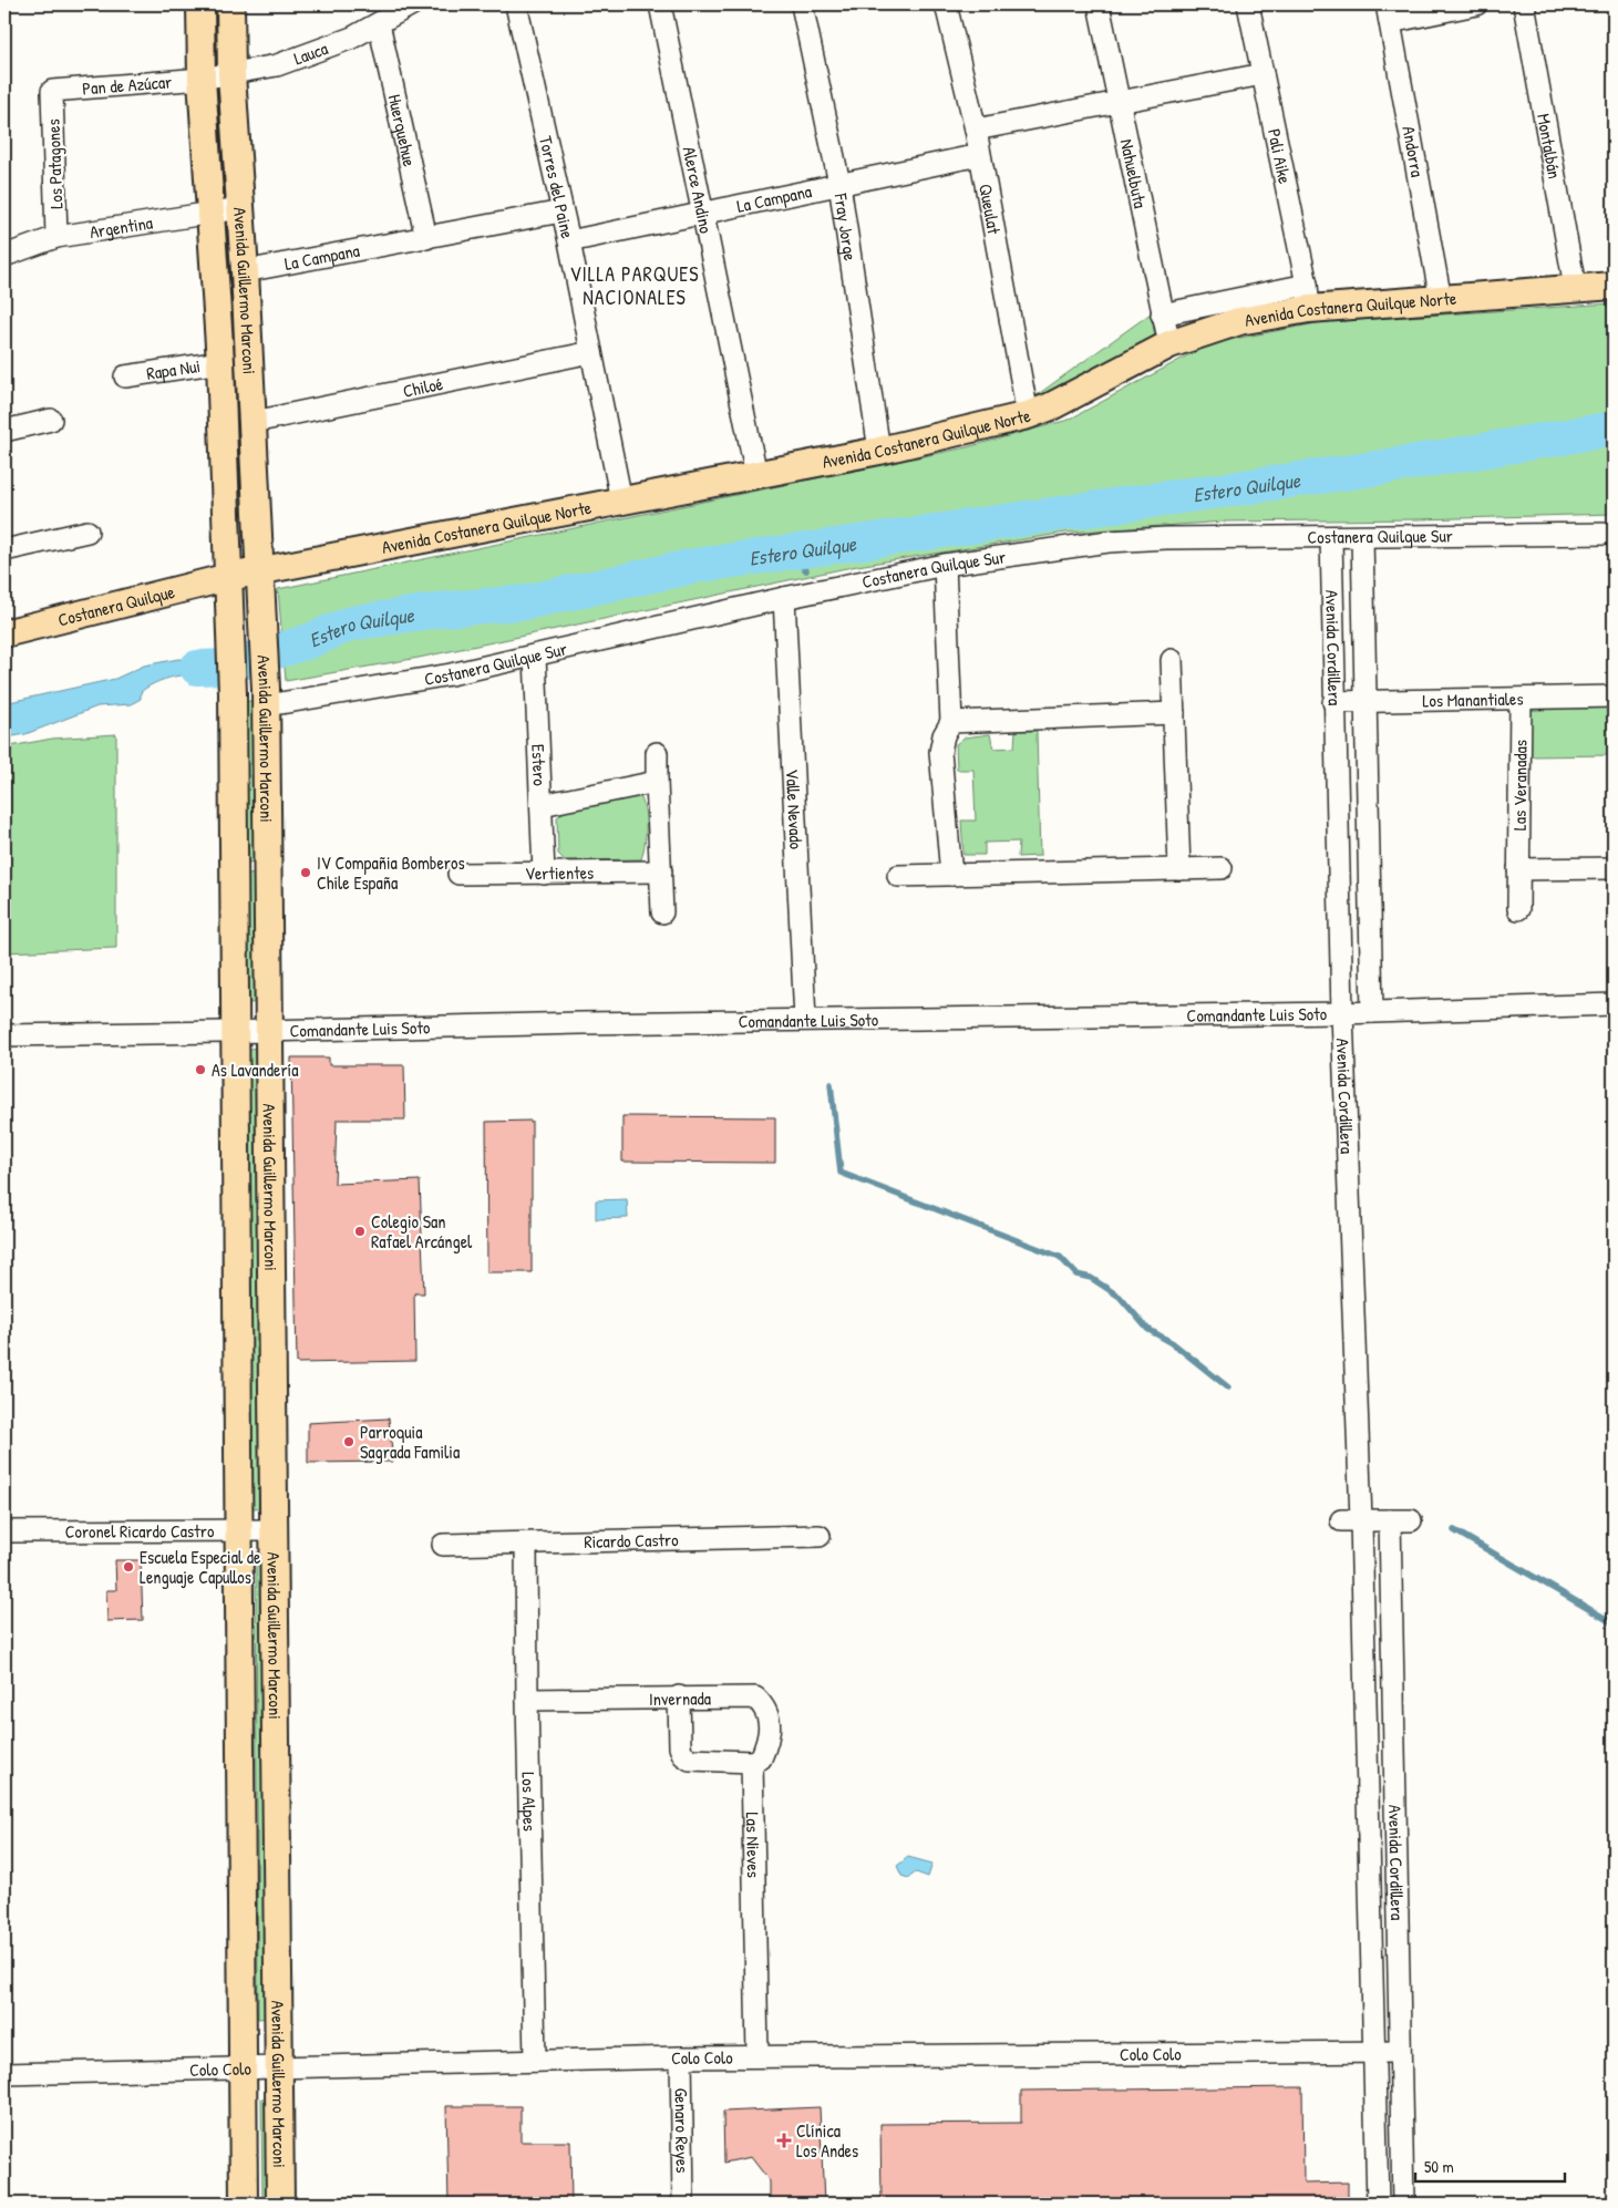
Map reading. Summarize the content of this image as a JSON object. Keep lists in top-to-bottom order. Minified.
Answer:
{"streets":{"main road":["Avenida Guillermo Marconi","Avenida Costanera Quilque Norte","Costanera Quilque"],"street":["Lauca","Pan de Azúcar","Huerquehue","Montalbán","Andorra","Pali Aike","Los Patagones","Nahuelbuta","Torres del Paine","Alerce Andino","La Campana","Queulat","Argentina","Fray Jorge","Rapa Nui","Chiloé","Costanera Quilque Sur","Avenida Cordillera","Los Manantiales","Estero","Las Veranadas","Valle Nevado","Vertientes","Comandante Luis Soto","Coronel Ricardo Castro","Ricardo Castro","Invernada","Los Alpes","Las Nieves","Colo Colo","Genaro Reyes"]},"crossings":[["Lauca","Pan de Azúcar"],["Lauca","Huerquehue"],["Lauca","Avenida Guillermo Marconi"],["Pan de Azúcar","Los Patagones"],["Pan de Azúcar","Avenida Guillermo Marconi"],["Huerquehue","La Campana"],["Montalbán","Avenida Costanera Quilque Norte"],["Andorra","Avenida Costanera Quilque Norte"],["Pali Aike","Avenida Costanera Quilque Norte"],["Los Patagones","Argentina"],["Nahuelbuta","Avenida Costanera Quilque Norte"],["Torres del Paine","La Campana"],["Torres del Paine","Avenida Costanera Quilque Norte"],["Torres del Paine","Chiloé"],["Alerce Andino","La Campana"],["Alerce Andino","Avenida Costanera Quilque Norte"],["La Campana","Queulat"],["La Campana","Fray Jorge"],["La Campana","Avenida Guillermo Marconi"],["Queulat","Avenida Costanera Quilque Norte"],["Argentina","Avenida Guillermo Marconi"],["Fray Jorge","Avenida Costanera Quilque Norte"],["Avenida Guillermo Marconi","Avenida Costanera Quilque Norte"],["Avenida Guillermo Marconi","Rapa Nui"],["Avenida Guillermo Marconi","Chiloé"],["Avenida Guillermo Marconi","Costanera Quilque Sur"],["Avenida Guillermo Marconi","Costanera Quilque"],["Avenida Guillermo Marconi","Comandante Luis Soto"],["Avenida Guillermo Marconi","Coronel Ricardo Castro"],["Avenida Guillermo Marconi","Colo Colo"],["Avenida Costanera Quilque Norte","Costanera Quilque"],["Costanera Quilque Sur","Avenida Cordillera"],["Costanera Quilque Sur","Estero"],["Costanera Quilque Sur","Valle Nevado"],["Avenida Cordillera","Los Manantiales"],["Avenida Cordillera","Comandante Luis Soto"],["Avenida Cordillera","Colo Colo"],["Los Manantiales","Las Veranadas"],["Estero","Vertientes"],["Valle Nevado","Comandante Luis Soto"],["Ricardo Castro","Los Alpes"],["Invernada","Los Alpes"],["Invernada","Las Nieves"],["Los Alpes","Colo Colo"],["Las Nieves","Colo Colo"],["Colo Colo","Genaro Reyes"]],"districts":["VILLA PARQUES NACIONALES"],"water":["Estero Quilque"],"places":{"other":["IV Compañia Bomberos Chile España","As Lavandería","Colegio San Rafael Arcángel","Parroquia Sagrada Familia","Escuela Especial de Lenguaje Capullos"],"health":["Clínica Los Andes"]},"scale_bar":"50 m"}
